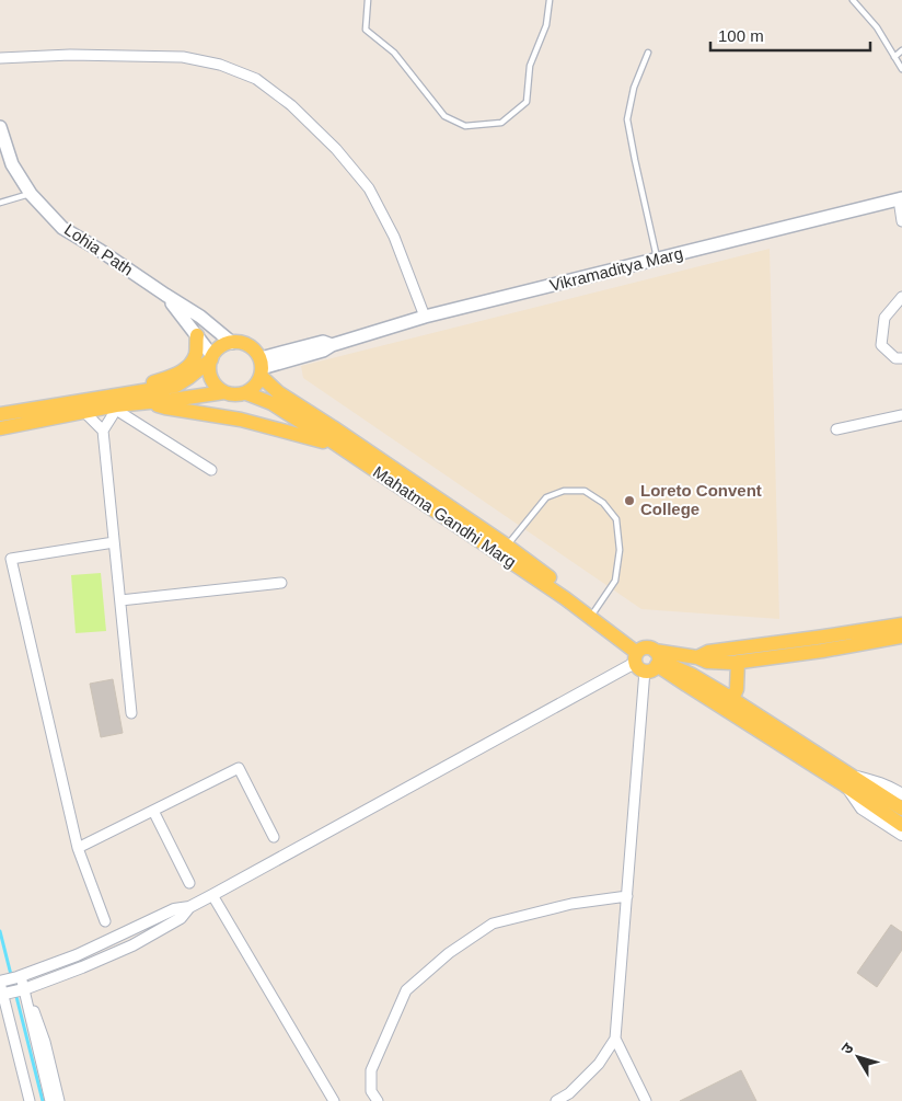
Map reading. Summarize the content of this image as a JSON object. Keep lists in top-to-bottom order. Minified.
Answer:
{"streets":{"main road":["Lohia Path","Vikramaditya Marg","Mahatma Gandhi Marg"]},"crossings":[["Lohia Path","Vikramaditya Marg"],["Lohia Path","Mahatma Gandhi Marg"],["Vikramaditya Marg","Mahatma Gandhi Marg"]],"places":["Loreto Convent College"],"scale_bar":"100 m","north":"top left"}
